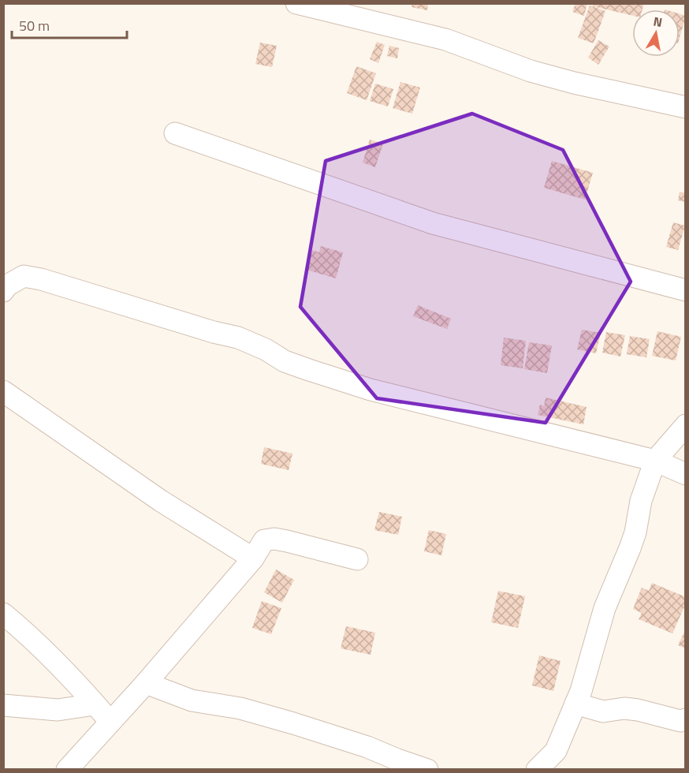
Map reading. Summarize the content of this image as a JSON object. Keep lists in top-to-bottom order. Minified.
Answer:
{"scale_bar":"50 m","north":"top"}
